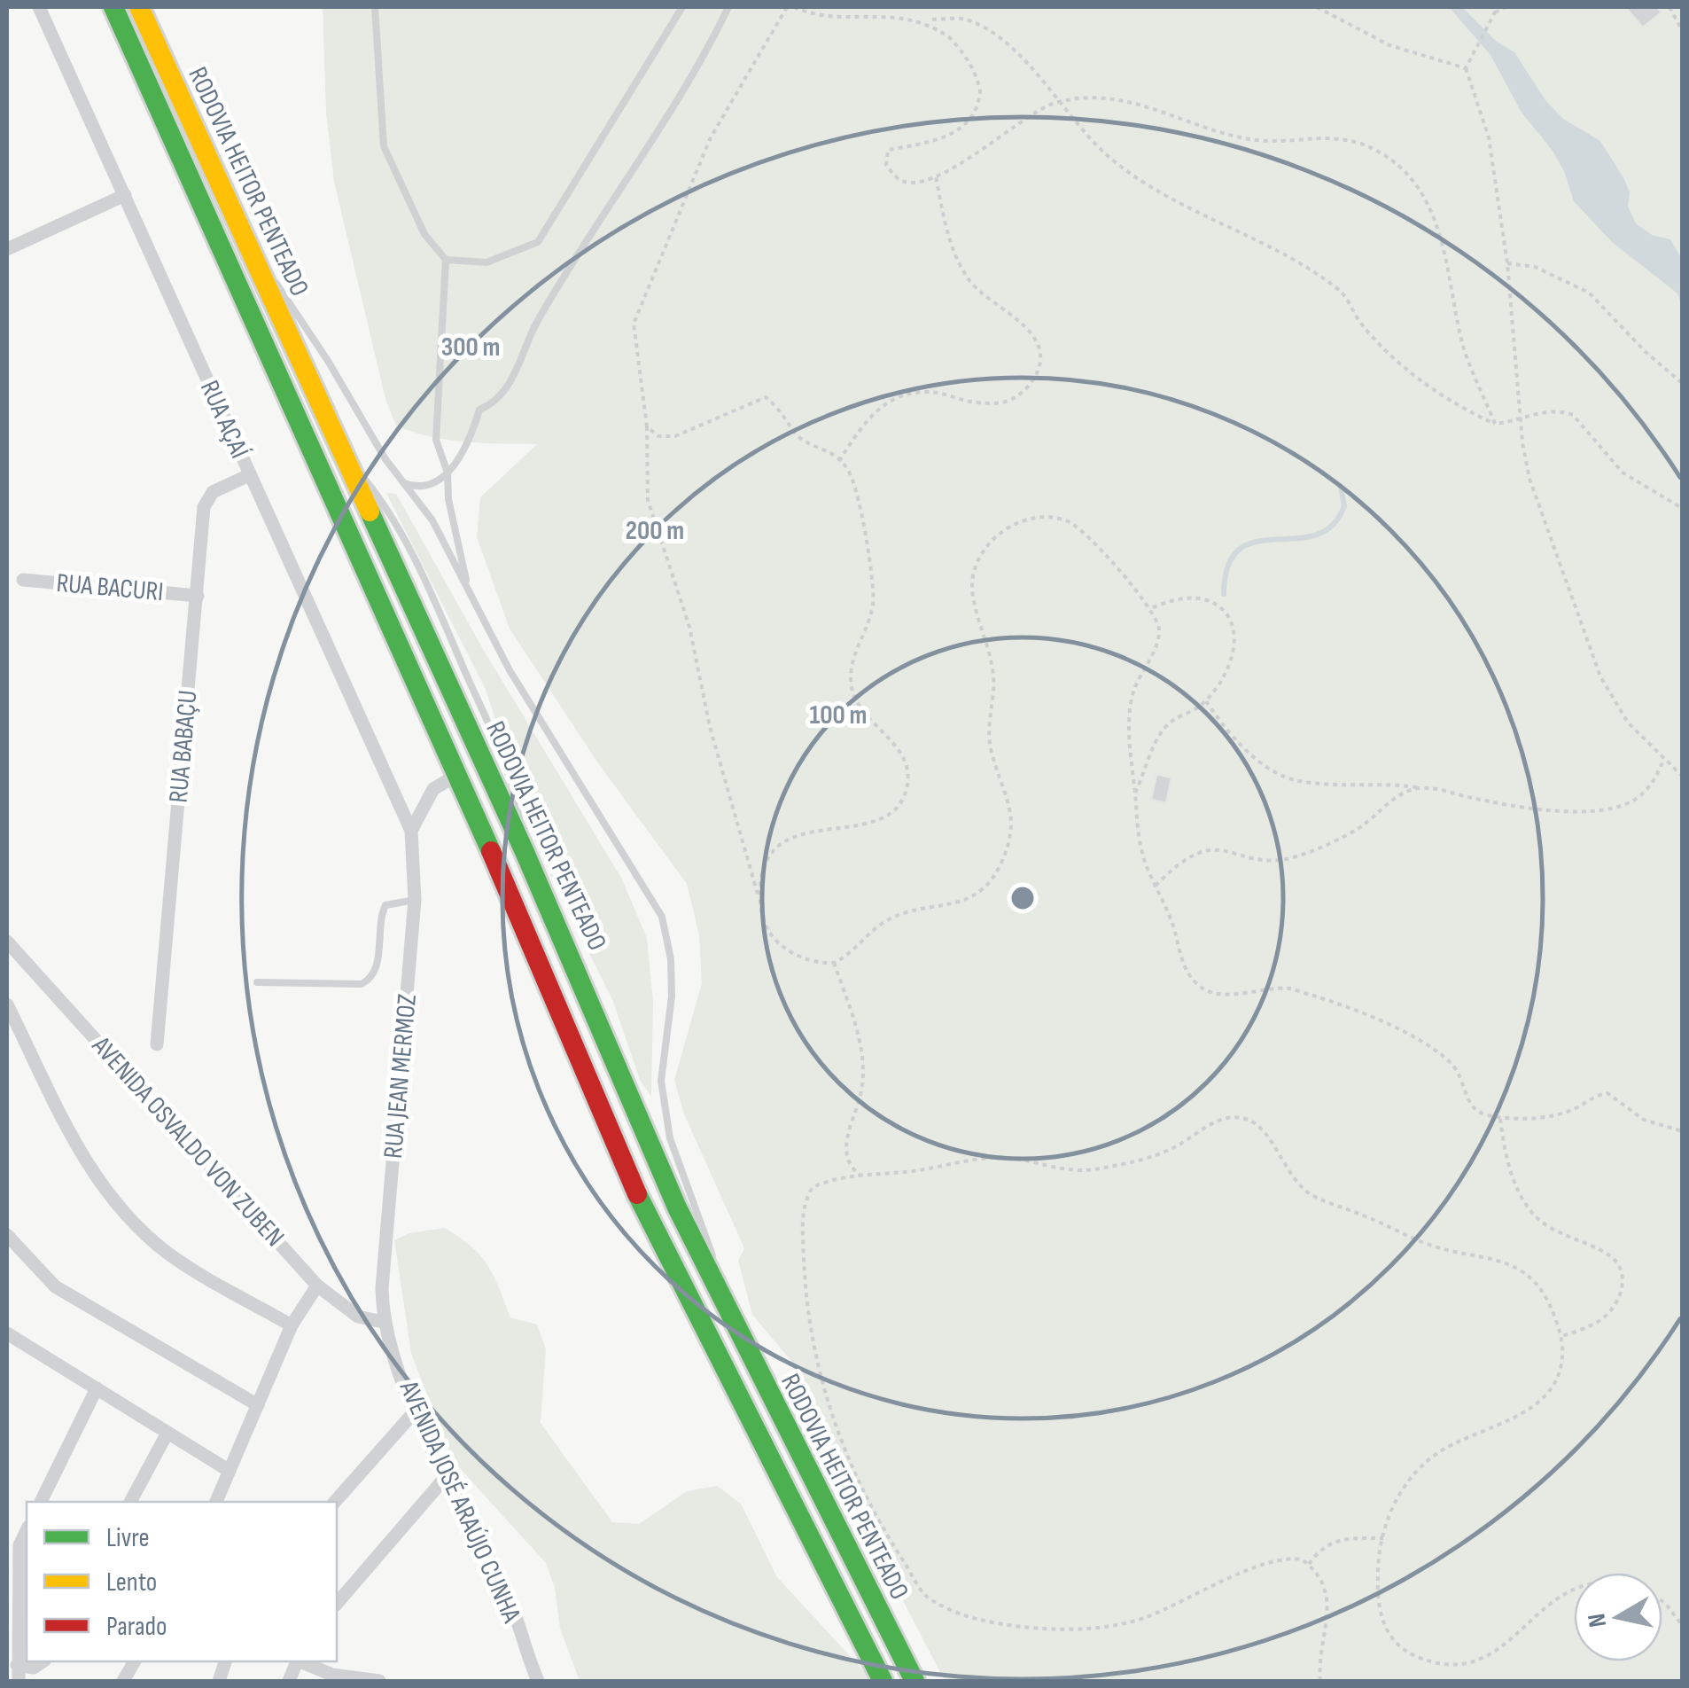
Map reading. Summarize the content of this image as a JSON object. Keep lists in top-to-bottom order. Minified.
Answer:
{"streets":{"main road":["RODOVIA HEITOR PENTEADO"],"street":["RUA AÇAÍ","RUA BACURI","RUA BABAÇU","RUA JEAN MERMOZ","AVENIDA OSVALDO VON ZUBEN","AVENIDA JOSÉ ARAÚJO CUNHA"]},"crossings":[["RUA AÇAÍ","RUA BABAÇU"],["RUA AÇAÍ","RUA JEAN MERMOZ"],["RUA BACURI","RUA BABAÇU"],["RUA JEAN MERMOZ","AVENIDA OSVALDO VON ZUBEN"],["RUA JEAN MERMOZ","AVENIDA JOSÉ ARAÚJO CUNHA"],["AVENIDA OSVALDO VON ZUBEN","AVENIDA JOSÉ ARAÚJO CUNHA"]],"legend":["Livre","Lento","Parado"],"north":"left","rings":["300 m","200 m","100 m"]}
